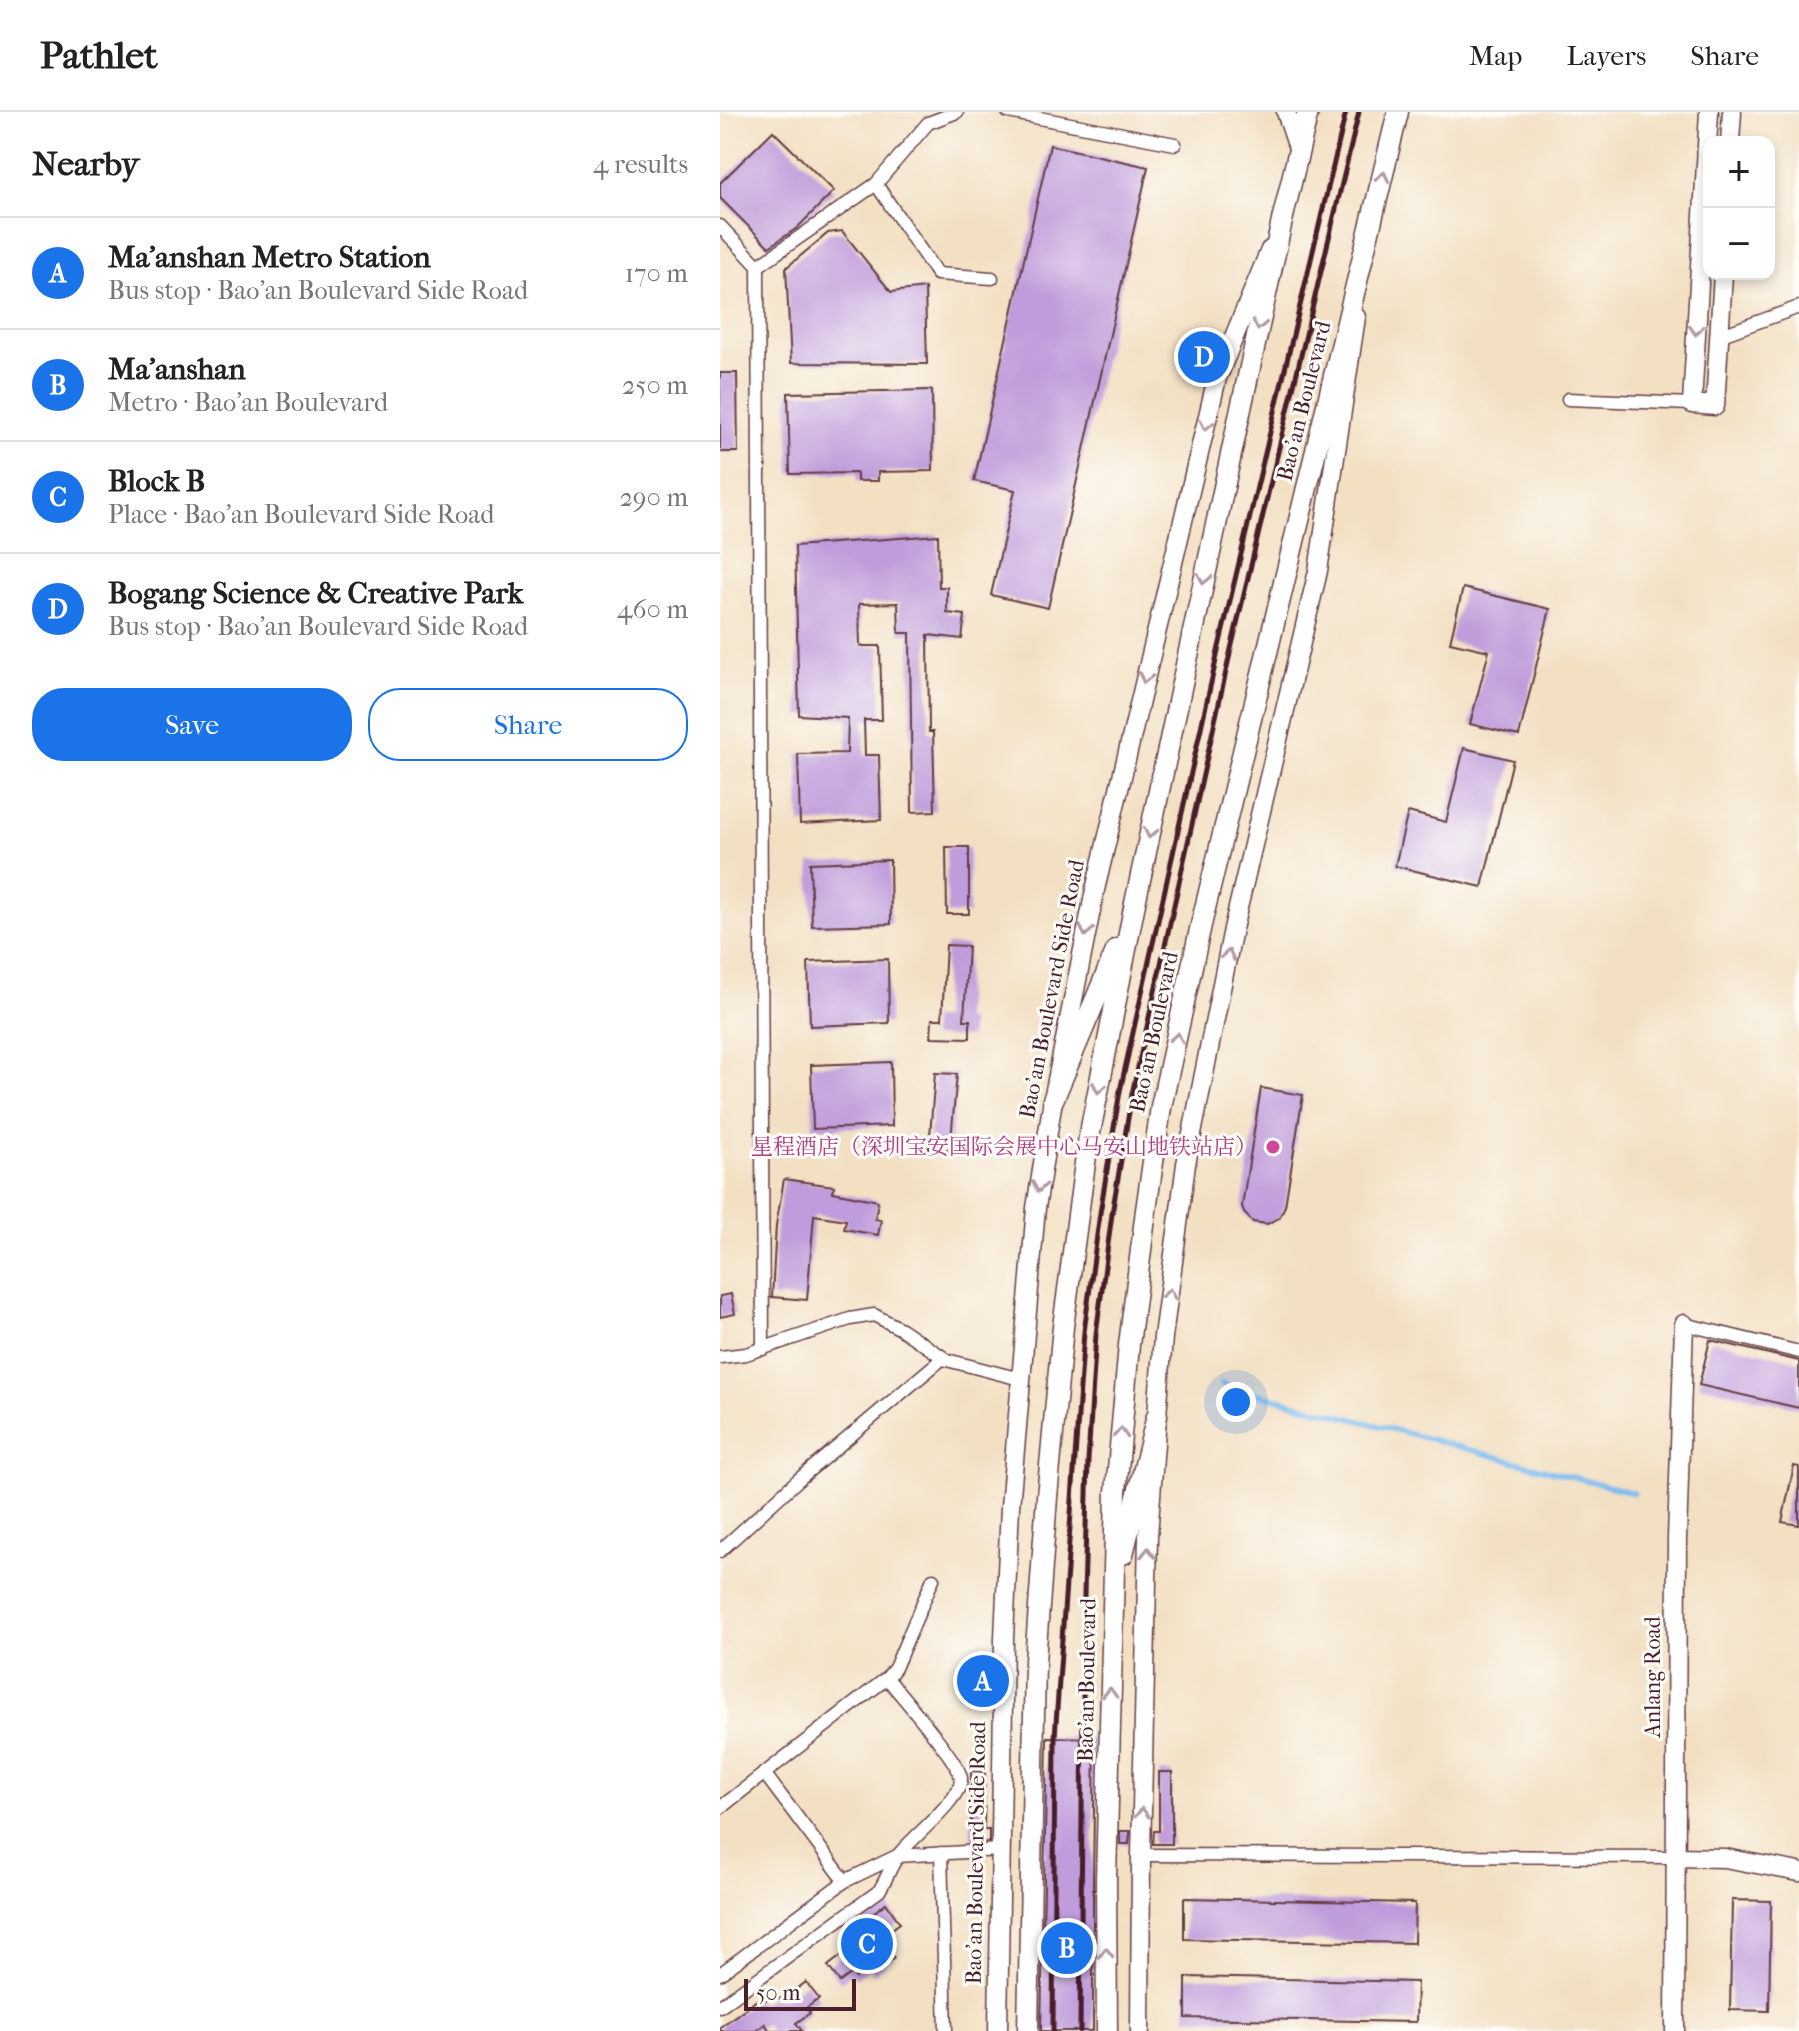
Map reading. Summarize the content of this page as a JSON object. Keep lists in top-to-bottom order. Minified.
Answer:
{"streets":{"main road":["Bao'an Boulevard","Bao'an Boulevard Side Road","Anlang Road"]},"crossings":[["Bao'an Boulevard","Bao'an Boulevard Side Road"]],"places":["星程酒店（深圳宝安国际会展中心马安山地铁站店）"],"scale_bar":"50 m","page":{"header":"Pathlet","nav":["Map","Layers","Share"],"heading":["Nearby","4 results"],"map_buttons":["+","−"],"list":[{"mark":"A","name":"Ma'anshan Metro Station","note":"Bus stop · Bao'an Boulevard Side Road","value":"170 m"},{"mark":"B","name":"Ma'anshan","note":"Metro · Bao'an Boulevard","value":"250 m"},{"mark":"C","name":"Block B","note":"Place · Bao'an Boulevard Side Road","value":"290 m"},{"mark":"D","name":"Bogang Science & Creative Park","note":"Bus stop · Bao'an Boulevard Side Road","value":"460 m"}],"pins":["D","A","C","B"],"buttons":["Save","Share"],"scale":"50 m"}}
